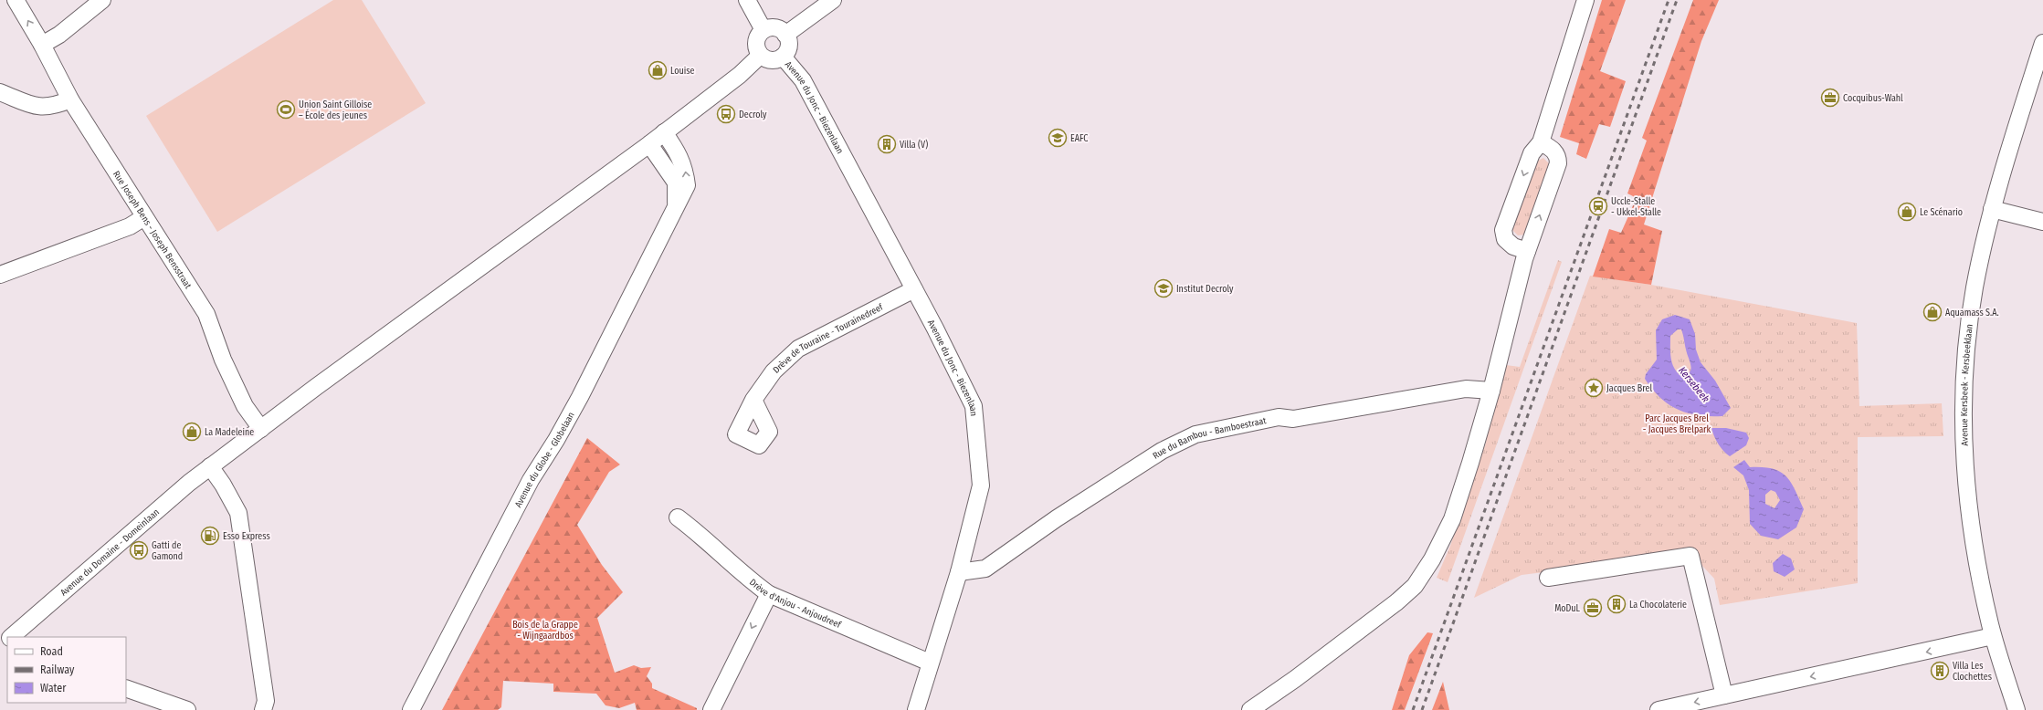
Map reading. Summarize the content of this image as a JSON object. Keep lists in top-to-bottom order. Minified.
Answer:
{"streets":{"street":["Avenue du Jonc - Biezenlaan","Rue Joseph Bens - Joseph Bensstraat","Drève de Touraine - Tourainedreef","Avenue Kersbeek - Kersbeeklaan","Rue du Bambou - Bamboestraat","Avenue du Globe - Globelaan","Avenue du Domaine - Domeinlaan","Drève d'Anjou - Anjoudreef"]},"crossings":[["Avenue du Jonc - Biezenlaan","Drève de Touraine - Tourainedreef"],["Avenue du Jonc - Biezenlaan","Rue du Bambou - Bamboestraat"],["Avenue du Jonc - Biezenlaan","Avenue du Domaine - Domeinlaan"],["Avenue du Jonc - Biezenlaan","Drève d'Anjou - Anjoudreef"],["Rue Joseph Bens - Joseph Bensstraat","Avenue du Domaine - Domeinlaan"],["Avenue du Globe - Globelaan","Avenue du Domaine - Domeinlaan"]],"water":["Kersebeek"],"parks":["Parc Jacques Brel - Jacques Brelpark","Bois de la Grappe - Wijngaardbos"],"places":{"shop":["Louise","Le Scénario","Aquamass S.A.","La Madeleine"],"office":["Cocquibus-Wahl","MoDuL"],"sports":["Union Saint Gilloise – École des jeunes"],"bus stop":["Decroly","Gatti de Gamond"],"school or university":["EAFC","Institut Decroly"],"building":["Villa (V)","La Chocolaterie","Villa Les Clochettes"],"station":["Uccle-Stalle - Ukkel-Stalle"],"place":["Jacques Brel"],"fuel station":["Esso Express"]},"legend":["Road","Railway","Water"]}
